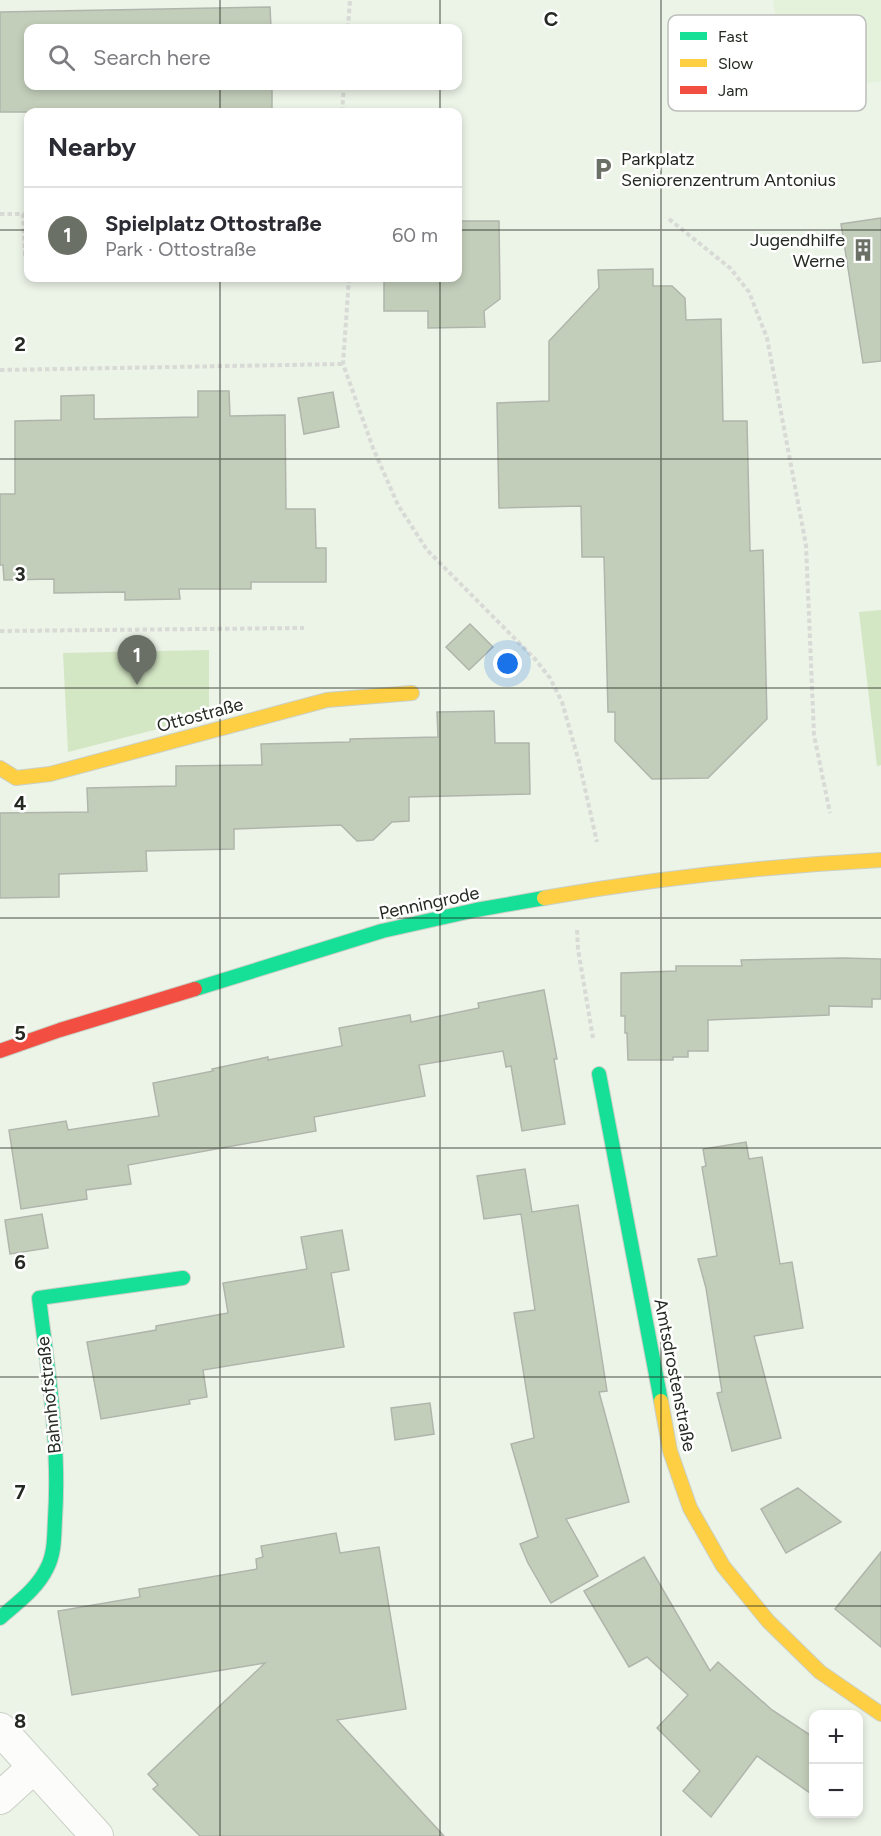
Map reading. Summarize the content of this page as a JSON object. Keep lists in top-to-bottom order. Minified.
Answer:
{"streets":{"street":["Ottostraße","Penningrode","Amtsdrostenstraße","Bahnhofstraße"]},"places":{"parking":["Parkplatz Seniorenzentrum Antonius"],"building":["Jugendhilfe Werne"]},"legend":["Fast","Slow","Jam"],"page":{"search":"Search here","heading":"Nearby","list":[{"mark":"1","name":"Spielplatz Ottostraße","note":"Park · Ottostraße","value":"60 m"}],"pins":"1","map_buttons":["+","−"]},"grid":{"columns":["C"],"rows":["2","3","4","5","6","7","8"]}}
